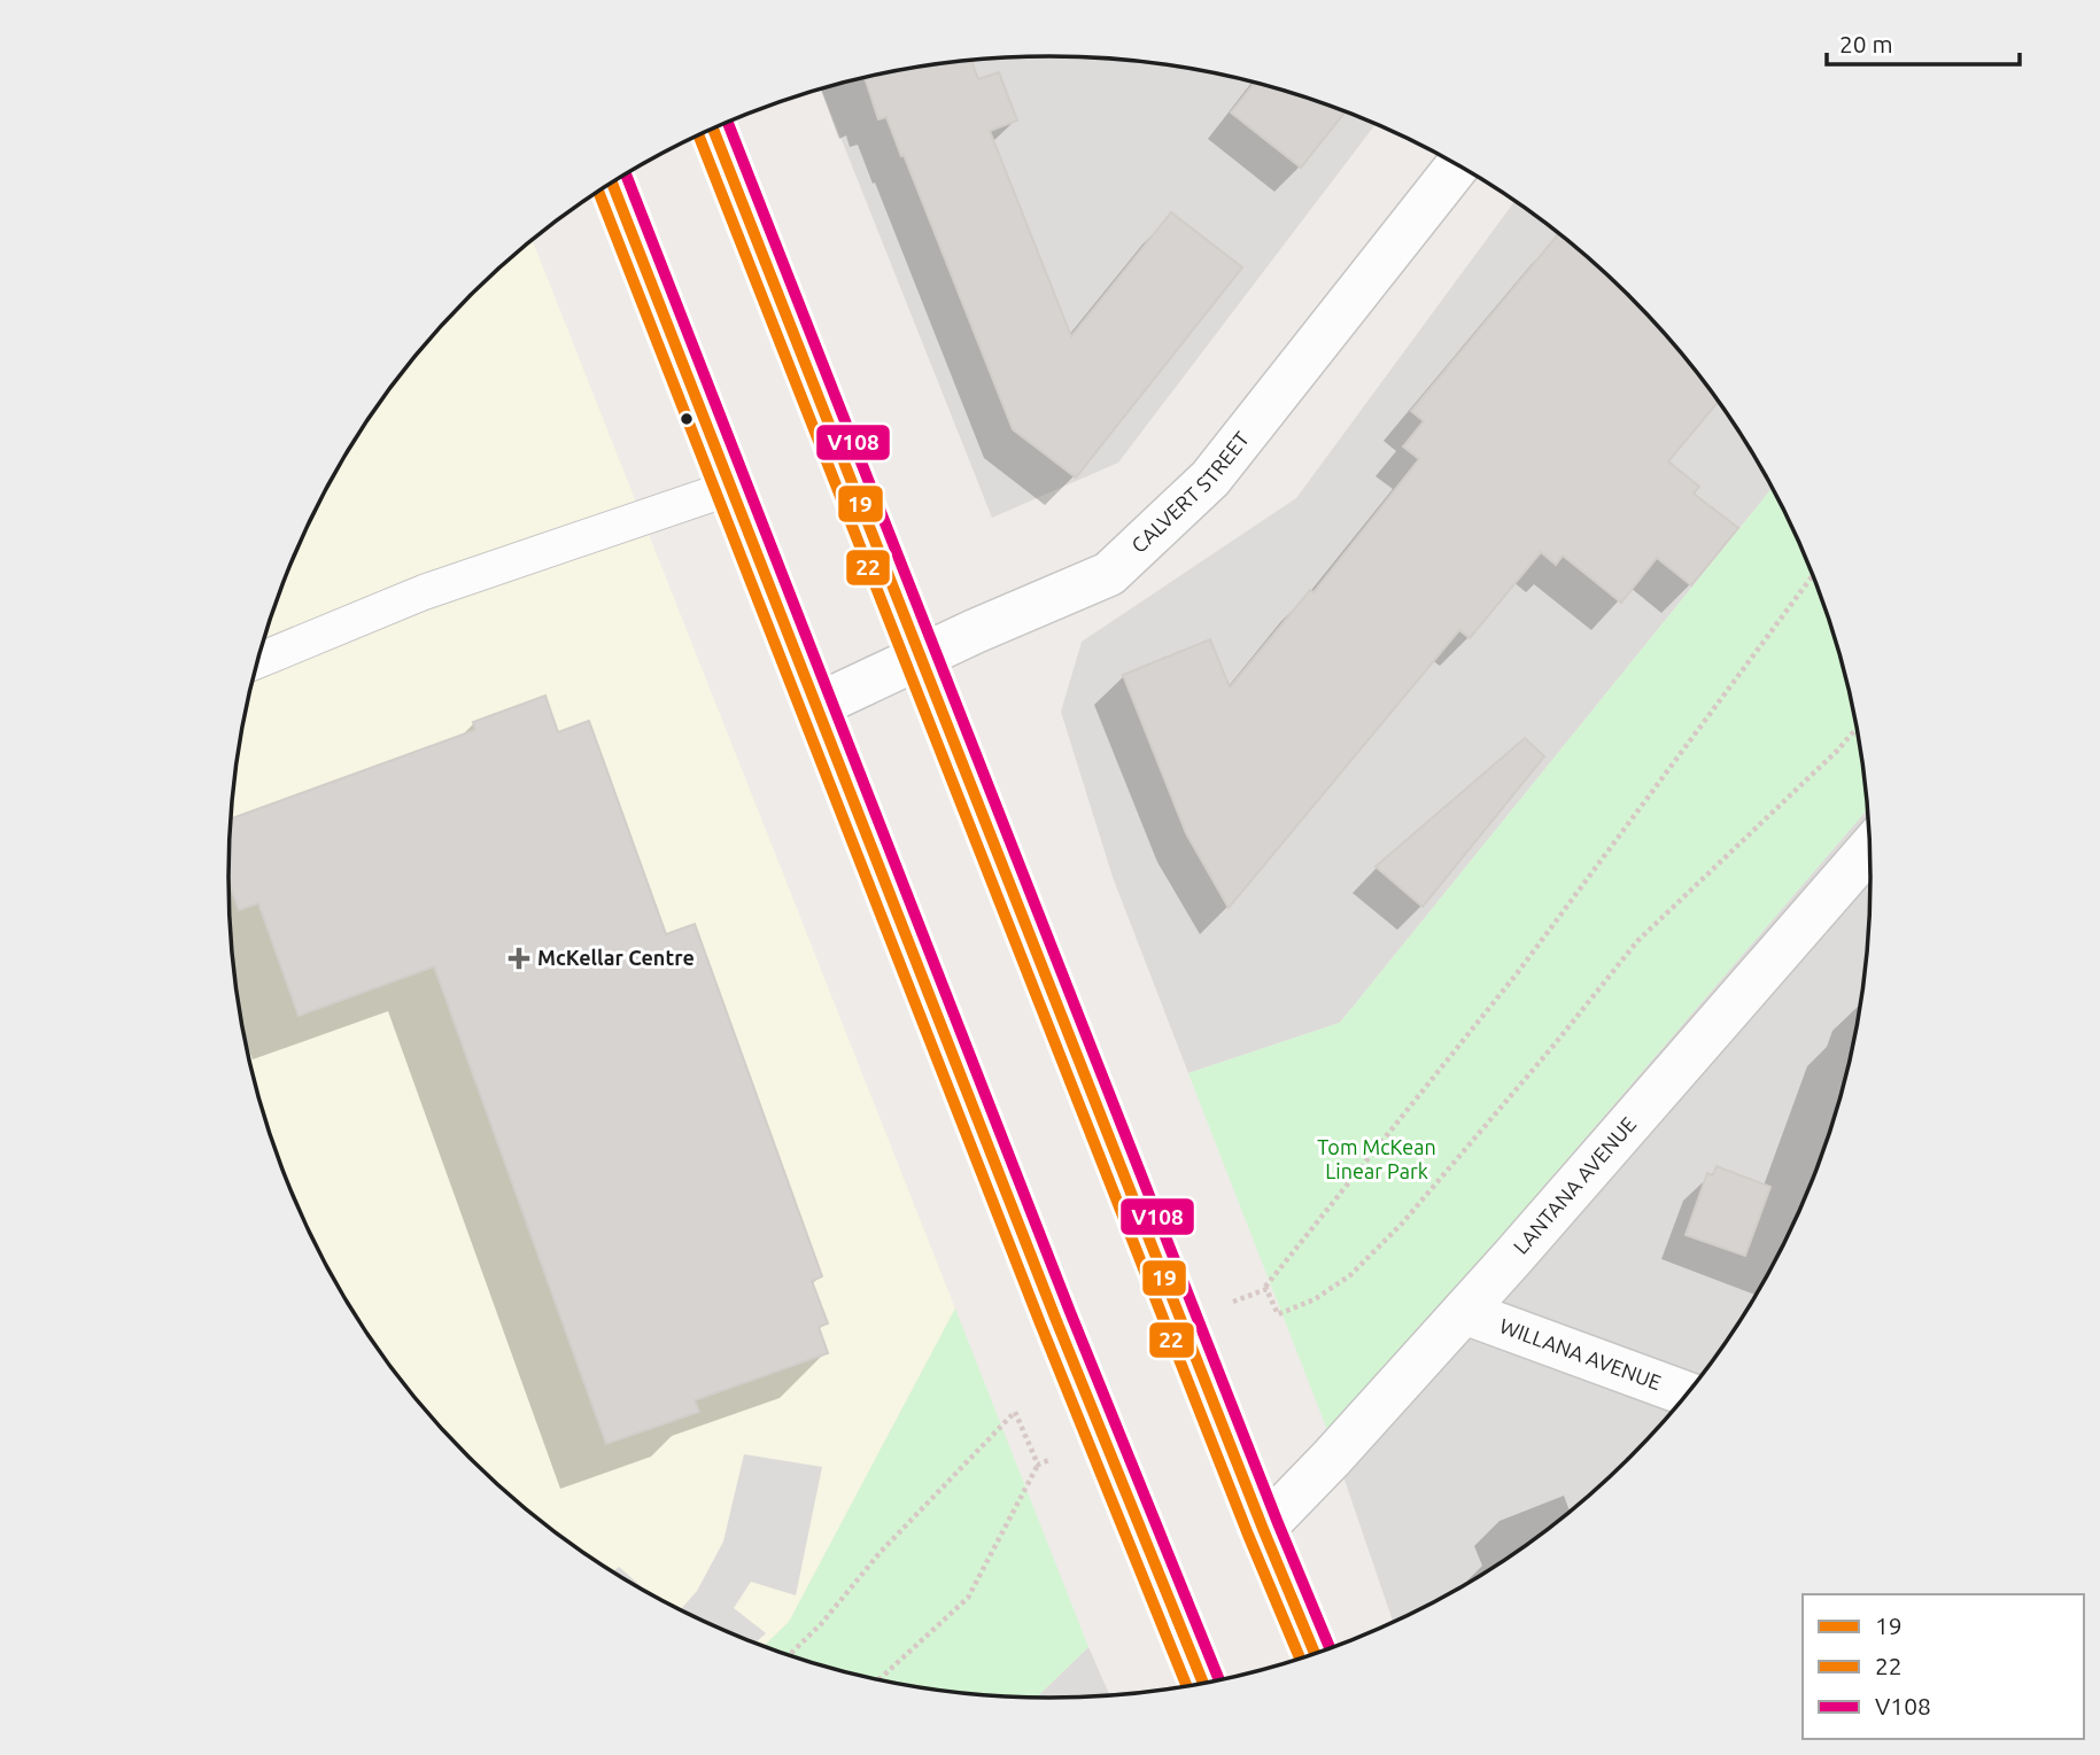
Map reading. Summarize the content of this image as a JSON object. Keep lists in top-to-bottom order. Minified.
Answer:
{"streets":{"street":["CALVERT STREET","LANTANA AVENUE","WILLANA AVENUE"]},"crossings":[["LANTANA AVENUE","WILLANA AVENUE"]],"parks":["Tom McKean Linear Park"],"places":{"health":["McKellar Centre"]},"lines":["transit line V108","transit line 19","transit line 22"],"legend":["19","22","V108"],"scale_bar":"20 m"}
